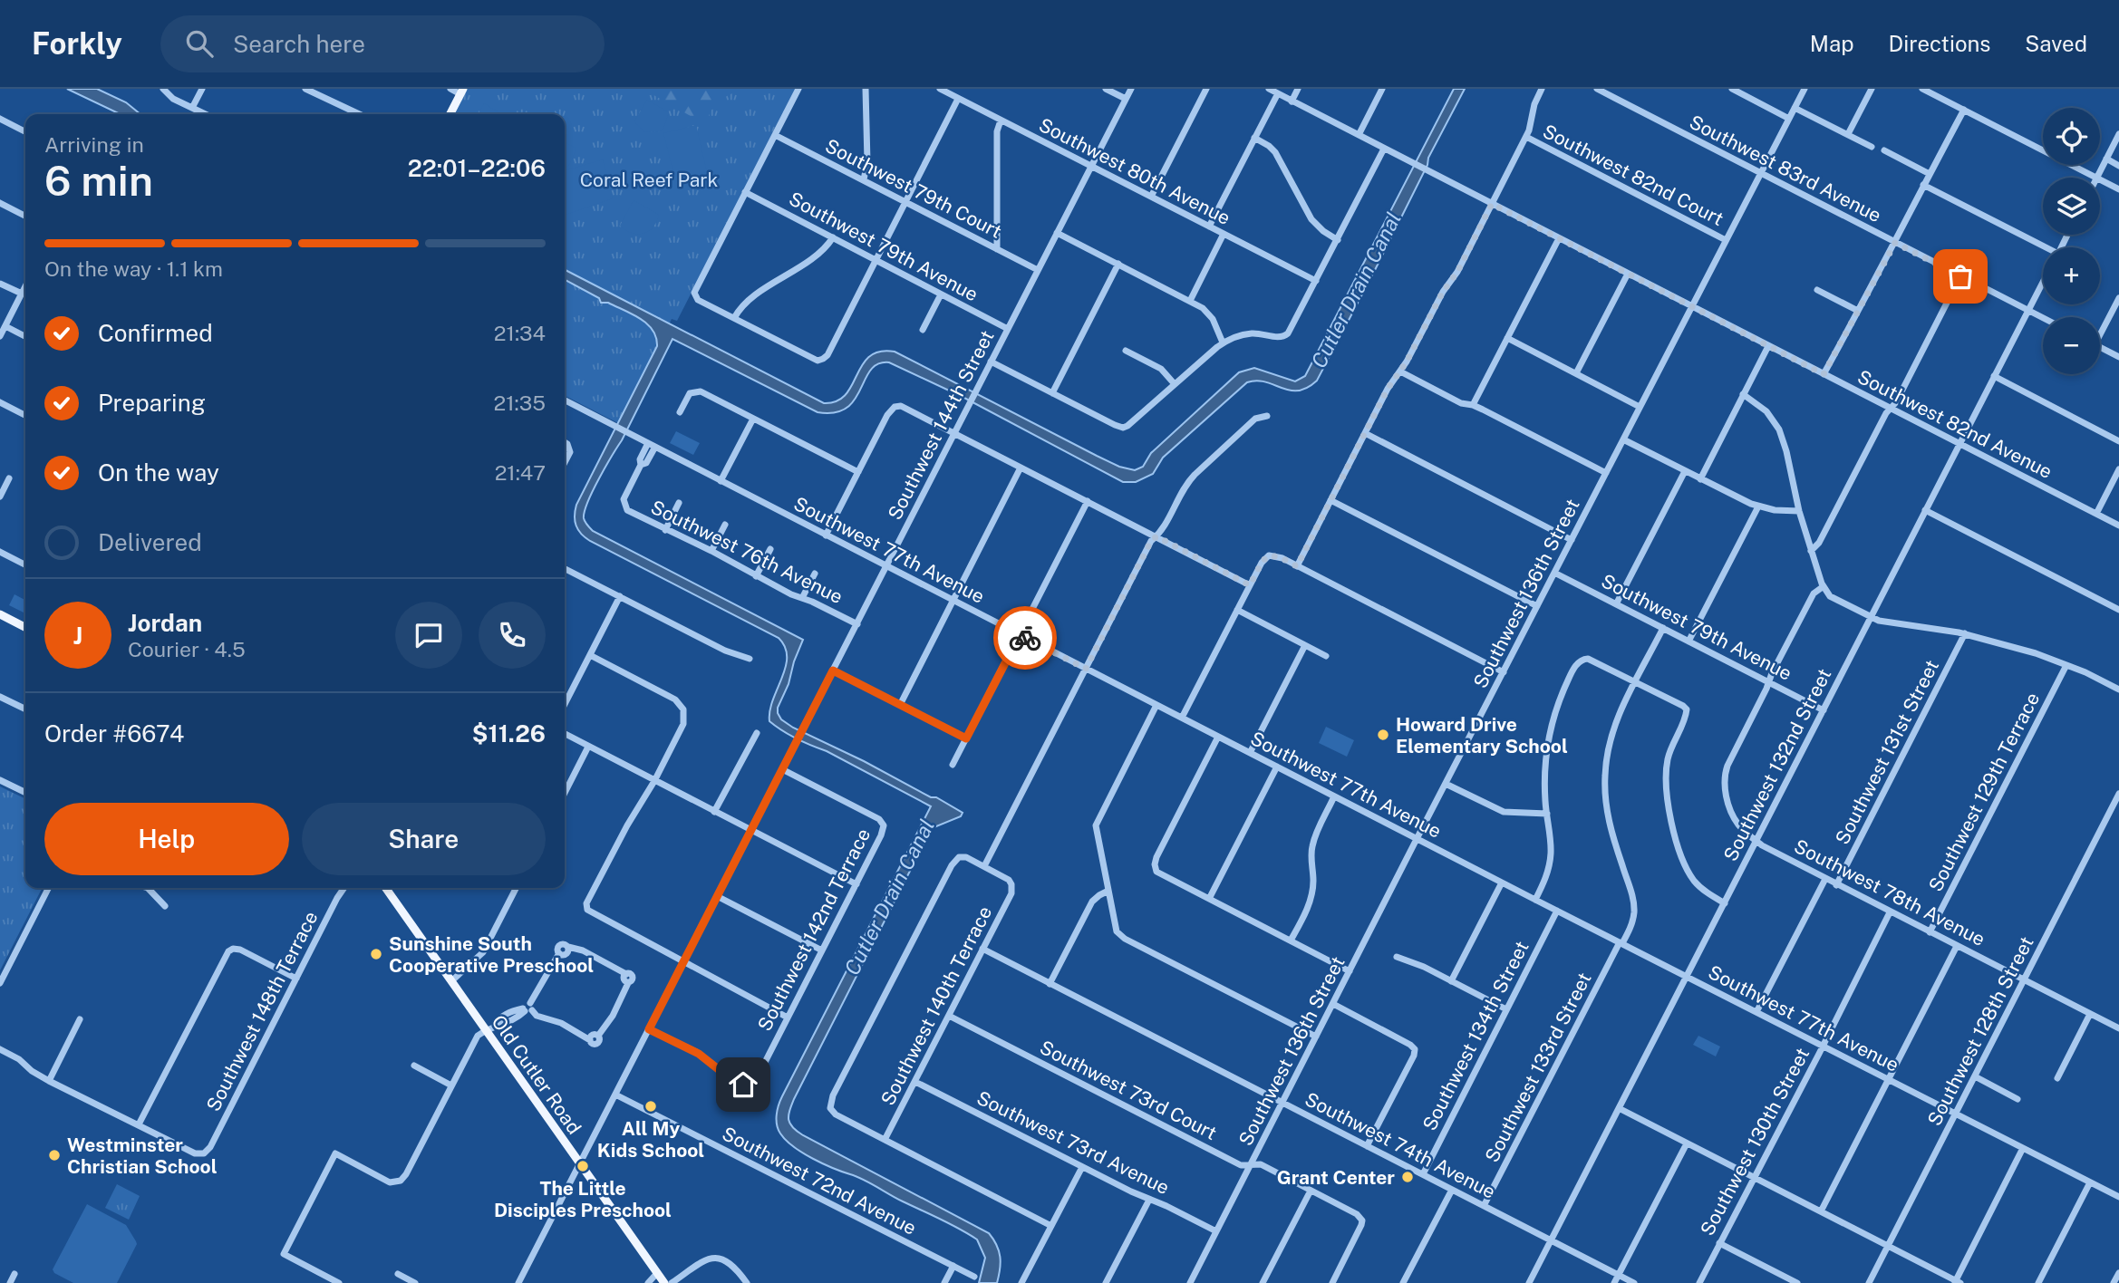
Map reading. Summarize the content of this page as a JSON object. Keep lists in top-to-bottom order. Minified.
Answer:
{"streets":{"main road":["Old Cutler Road"],"street":["Southwest 83rd Avenue","Southwest 80th Avenue","Southwest 82nd Court","Southwest 79th Court","Southwest 79th Avenue","Southwest 82nd Avenue","Southwest 144th Street","Southwest 77th Avenue","Southwest 76th Avenue","Southwest 136th Street","Southwest 131st Street","Southwest 132nd Street","Southwest 129th Terrace","Southwest 78th Avenue","Southwest 142nd Terrace","Southwest 140th Terrace","Southwest 148th Terrace","Southwest 128th Street","Southwest 134th Street","Southwest 133rd Street","Southwest 73rd Court","Southwest 130th Street","Southwest 73rd Avenue","Southwest 74th Avenue","Southwest 72nd Avenue"]},"crossings":[["Southwest 83rd Avenue","Southwest 136th Street"],["Southwest 83rd Avenue","Southwest 132nd Street"],["Southwest 80th Avenue","Southwest 144th Street"],["Southwest 82nd Court","Southwest 136th Street"],["Southwest 79th Court","Southwest 144th Street"],["Southwest 79th Avenue","Southwest 144th Street"],["Southwest 79th Avenue","Southwest 136th Street"],["Southwest 79th Avenue","Southwest 132nd Street"],["Southwest 79th Avenue","Southwest 78th Avenue"],["Southwest 82nd Avenue","Southwest 136th Street"],["Southwest 82nd Avenue","Southwest 132nd Street"],["Southwest 144th Street","Southwest 77th Avenue"],["Southwest 144th Street","Southwest 76th Avenue"],["Southwest 144th Street","Southwest 142nd Terrace"],["Southwest 144th Street","Old Cutler Road"],["Southwest 144th Street","Southwest 72nd Avenue"],["Southwest 77th Avenue","Southwest 76th Avenue"],["Southwest 77th Avenue","Southwest 136th Street"],["Southwest 77th Avenue","Southwest 132nd Street"],["Southwest 77th Avenue","Southwest 128th Street"],["Southwest 77th Avenue","Southwest 134th Street"],["Southwest 77th Avenue","Southwest 133rd Street"],["Southwest 77th Avenue","Southwest 130th Street"],["Southwest 136th Street","Southwest 73rd Court"],["Southwest 136th Street","Southwest 73rd Avenue"],["Southwest 136th Street","Southwest 74th Avenue"],["Southwest 131st Street","Southwest 78th Avenue"],["Southwest 132nd Street","Southwest 78th Avenue"],["Southwest 132nd Street","Southwest 74th Avenue"],["Southwest 129th Terrace","Southwest 78th Avenue"],["Southwest 78th Avenue","Southwest 128th Street"],["Southwest 78th Avenue","Southwest 130th Street"],["Southwest 140th Terrace","Southwest 73rd Court"],["Southwest 140th Terrace","Southwest 73rd Avenue"],["Southwest 140th Terrace","Southwest 74th Avenue"],["Southwest 134th Street","Southwest 74th Avenue"],["Southwest 133rd Street","Southwest 74th Avenue"]],"water":["Cutler Drain Canal"],"parks":["Coral Reef Park"],"places":["Howard Drive Elementary School","Sunshine South Cooperative Preschool","All My Kids School","Westminster Christian School","The Little Disciples Preschool","Grant Center"],"page":{"header":"Forkly","search":"Search here","nav":["Map","Directions","Saved"],"map_buttons":["+","−"],"heading":["6 min","Arriving in","22:01–22:06"],"panel":["Jordan","Courier · 4.5","Order #6674","$11.26"],"bar":"On the way · 1.1 km","list":[["Confirmed","21:34"],["Preparing","21:35"],["On the way","21:47"],"Delivered"],"round":"J","buttons":["Help","Share"]}}
